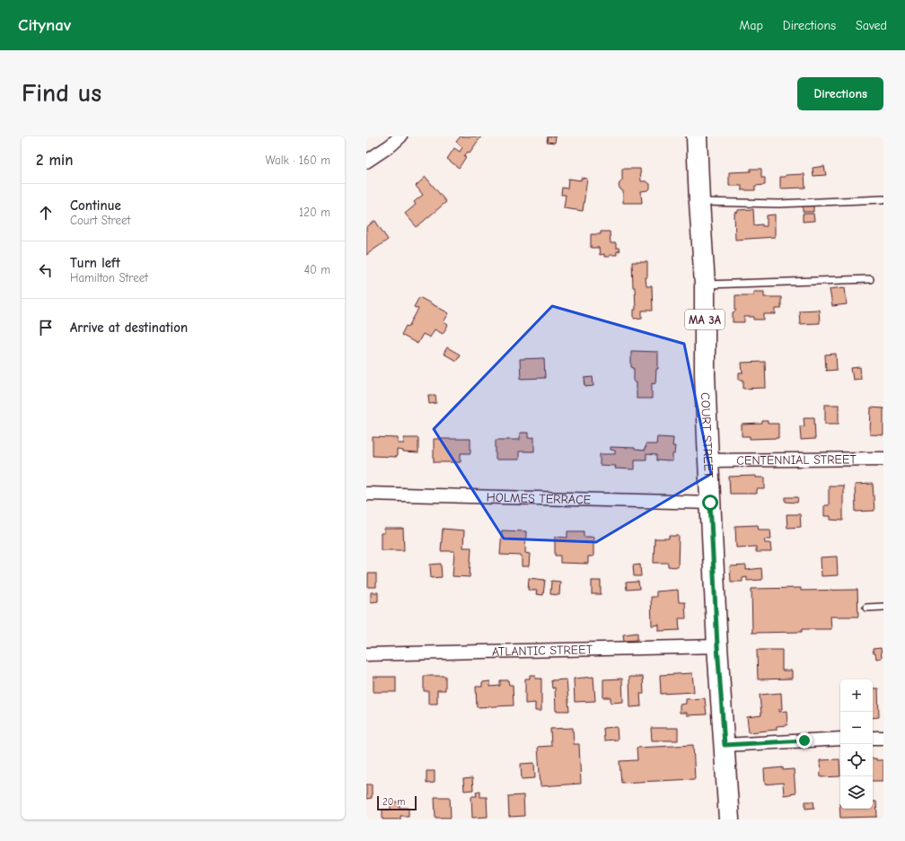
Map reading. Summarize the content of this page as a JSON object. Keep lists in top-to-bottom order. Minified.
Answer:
{"streets":{"main road":["MA 3A","COURT STREET"],"street":["CENTENNIAL STREET","HOLMES TERRACE","ATLANTIC STREET"]},"crossings":[["COURT STREET","CENTENNIAL STREET"],["COURT STREET","HOLMES TERRACE"],["COURT STREET","ATLANTIC STREET"]],"scale_bar":"20 m","page":{"header":"Citynav","nav":["Map","Directions","Saved"],"buttons":"Directions","title":"Find us","heading":["2 min","Walk · 160 m"],"list":[["Continue","Court Street","120 m"],["Turn left","Hamilton Street","40 m"],"Arrive at destination"],"map_buttons":["+","−"],"scale":"20 m"}}
